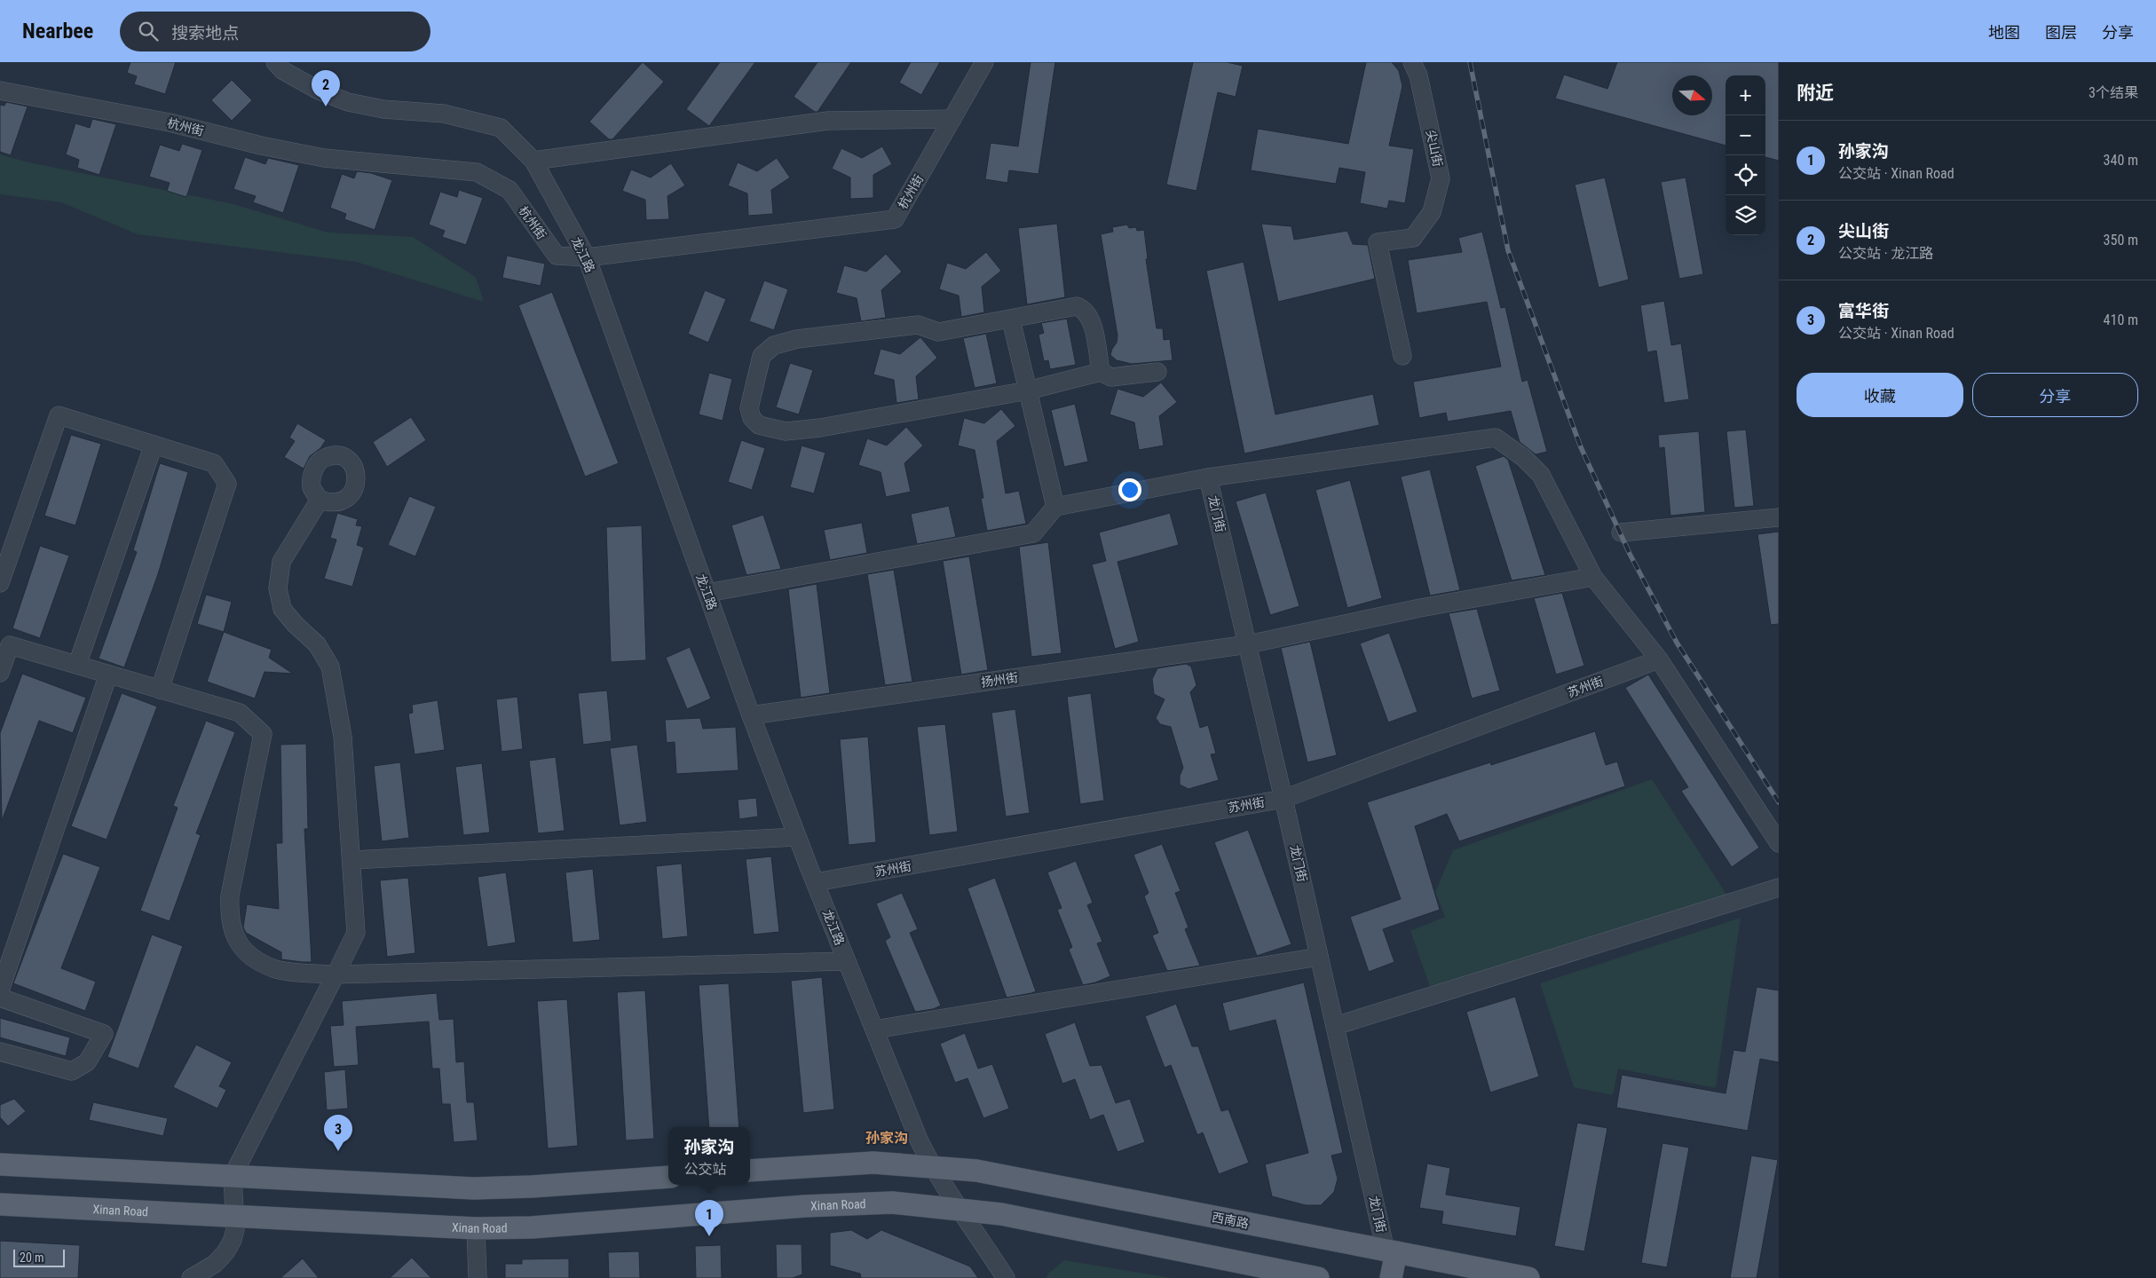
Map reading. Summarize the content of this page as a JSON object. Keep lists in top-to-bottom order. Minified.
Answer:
{"streets":{"main road":["Xinan Road","西南路"],"street":["杭州街","尖山街","龙江路","龙门街","扬州街","苏州街"]},"crossings":[["杭州街","龙江路"],["龙江路","扬州街"],["龙江路","苏州街"],["龙江路","Xinan Road"],["龙江路","西南路"],["龙门街","扬州街"],["龙门街","苏州街"],["龙门街","西南路"]],"districts":["孙家沟"],"scale_bar":"20 m","north":"right","page":{"header":"Nearbee","search":"搜索地点","nav":["地图","图层","分享"],"heading":["附近","3个结果"],"pins":["2","3","1"],"map_buttons":["+","−"],"list":[{"mark":"1","name":"孙家沟","note":"公交站 · Xinan Road","value":"340 m"},{"mark":"2","name":"尖山街","note":"公交站 · 龙江路","value":"350 m"},{"mark":"3","name":"富华街","note":"公交站 · Xinan Road","value":"410 m"}],"buttons":["收藏","分享"],"popup":["孙家沟","公交站"],"scale":"20 m"}}
